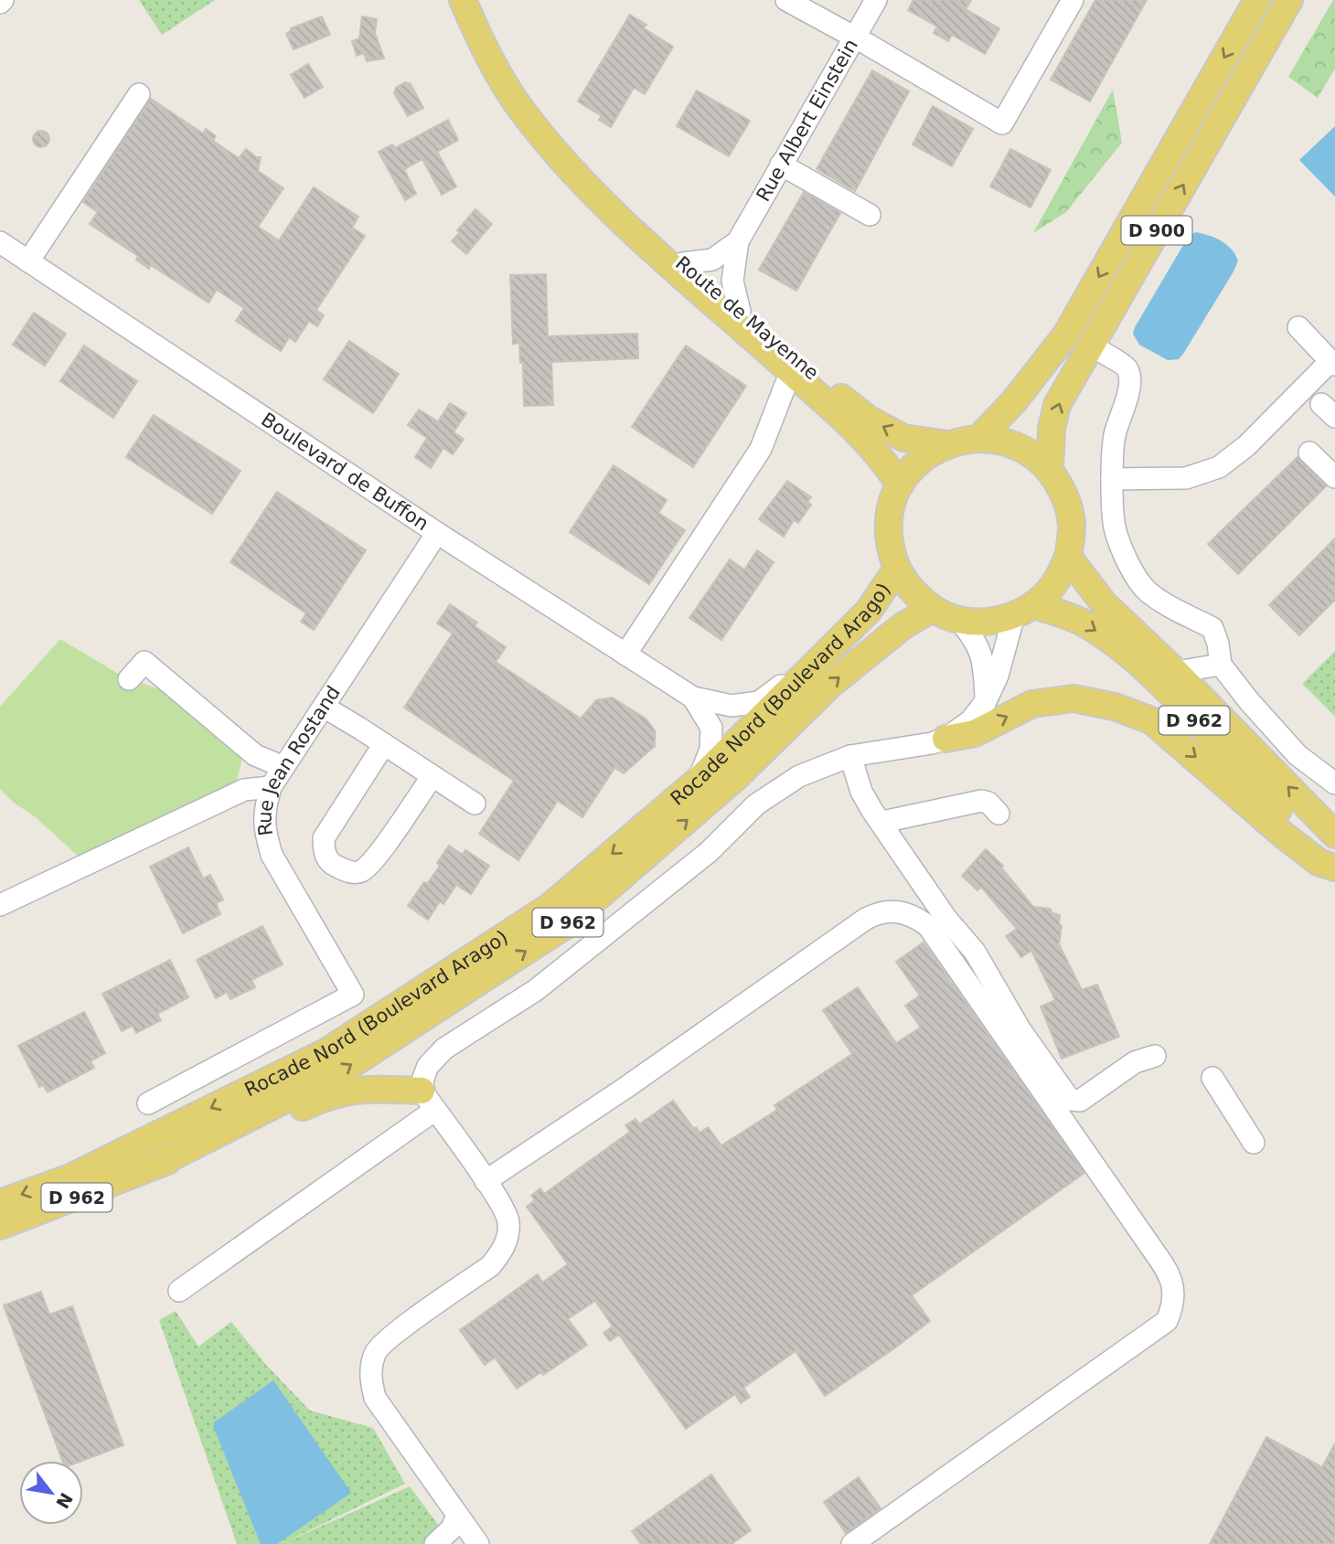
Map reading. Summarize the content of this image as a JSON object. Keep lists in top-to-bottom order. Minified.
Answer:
{"streets":{"main road":["D 900","Route de Mayenne","Rocade Nord (Boulevard Arago)","D 962"],"street":["Rue Albert Einstein","Boulevard de Buffon","Rue Jean Rostand"]},"crossings":[["Rue Albert Einstein","Route de Mayenne"],["D 900","Route de Mayenne"],["D 900","Rocade Nord (Boulevard Arago)"],["D 900","D 962"],["Route de Mayenne","Rocade Nord (Boulevard Arago)"],["Route de Mayenne","D 962"],["Boulevard de Buffon","Rue Jean Rostand"],["Rocade Nord (Boulevard Arago)","D 962"]],"north":"bottom right"}
